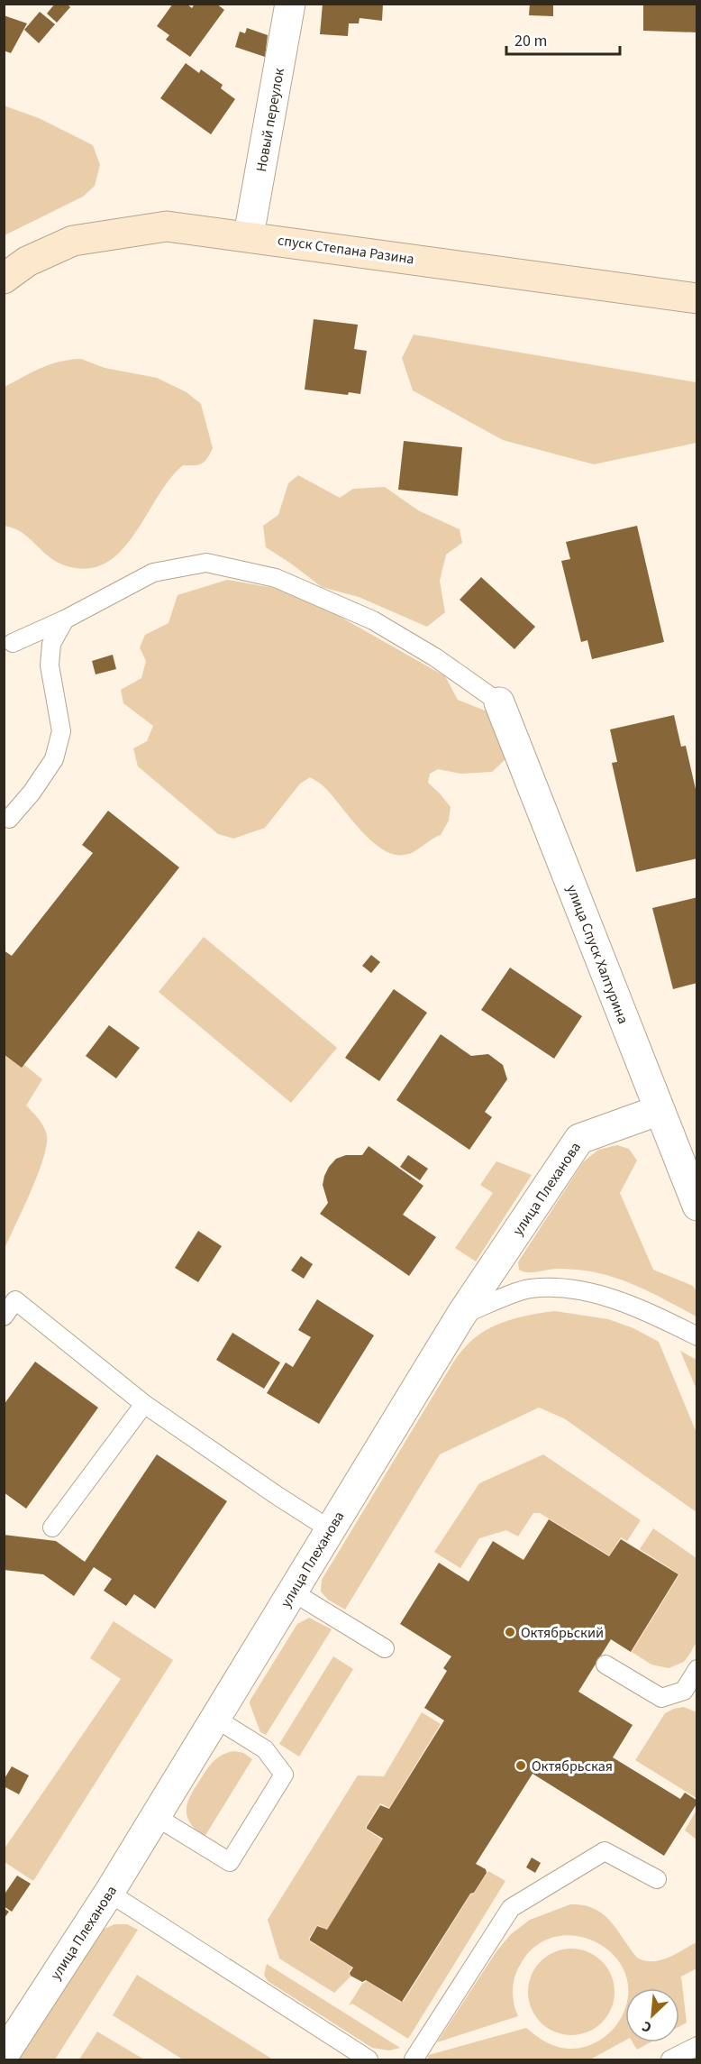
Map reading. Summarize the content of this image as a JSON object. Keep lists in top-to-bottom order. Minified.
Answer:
{"streets":{"main road":["спуск Степана Разина"],"street":["Новый переулок","улица Спуск Халтурина","улица Плеханова"]},"crossings":[["Новый переулок","спуск Степана Разина"],["улица Спуск Халтурина","улица Плеханова"]],"places":["Октябрьский","Октябрьская"],"scale_bar":"20 m","north":"bottom left"}
